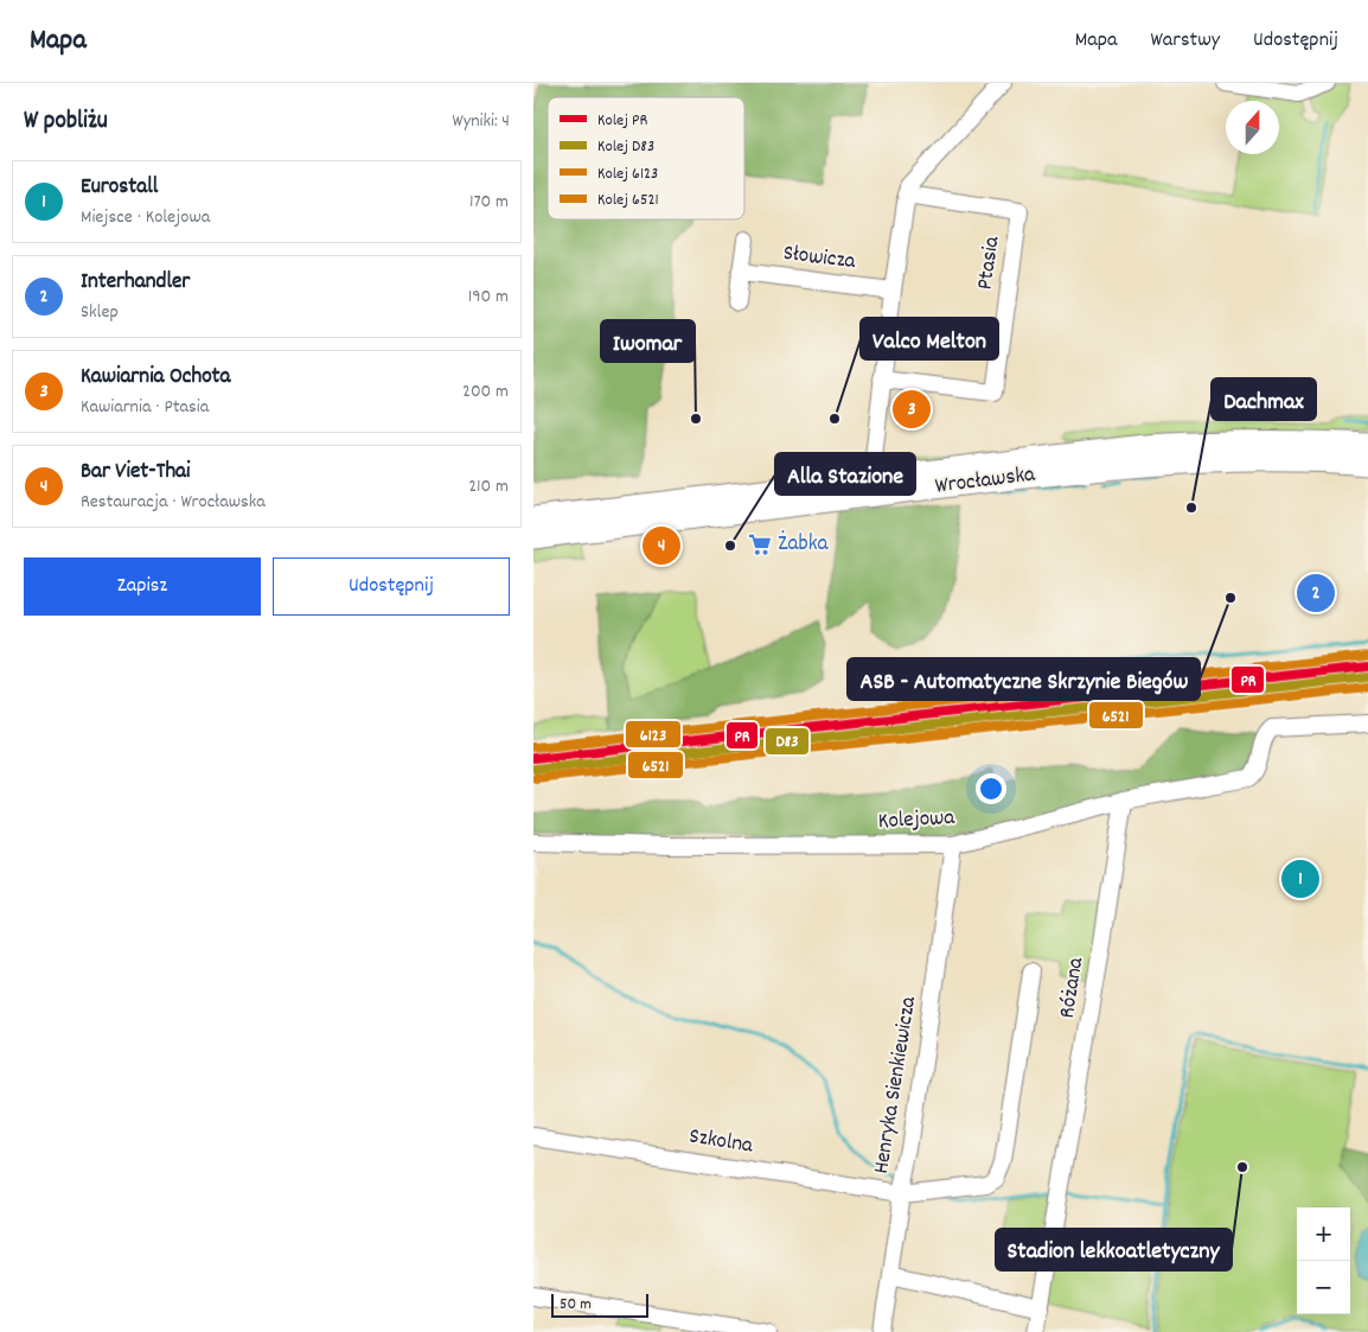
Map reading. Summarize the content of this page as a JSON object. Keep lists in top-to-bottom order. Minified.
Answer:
{"streets":{"main road":["Wrocławska"],"street":["Słowicza","Ptasia","Kolejowa","Różana","Henryka Sienkiewicza","Szkolna"]},"crossings":[["Kolejowa","Różana"],["Kolejowa","Henryka Sienkiewicza"],["Henryka Sienkiewicza","Szkolna"]],"places":{"other":["Iwomar","Valco Melton","Dachmax","Alla Stazione","ASB - Automatyczne Skrzynie Biegów","Stadion lekkoatletyczny"],"supermarket":["Żabka"]},"lines":["rail line 6123","rail line PR","rail line D83","rail line 6521"],"legend":["Kolej PR","Kolej D83","Kolej 6123","Kolej 6521"],"scale_bar":"50 m","north":"top","page":{"header":"Mapa","nav":["Mapa","Warstwy","Udostępnij"],"heading":["W pobliżu","Wyniki: 4"],"list":[{"mark":"1","name":"Eurostall","note":"Miejsce · Kolejowa","value":"170 m"},{"mark":"2","name":"Interhandler","note":"Sklep","value":"190 m"},{"mark":"3","name":"Kawiarnia Ochota","note":"Kawiarnia · Ptasia","value":"200 m"},{"mark":"4","name":"Bar Viet-Thai","note":"Restauracja · Wrocławska","value":"210 m"}],"pins":["3","4","2","1"],"buttons":["Zapisz","Udostępnij"],"map_buttons":["+","−"],"scale":"50 m"}}
